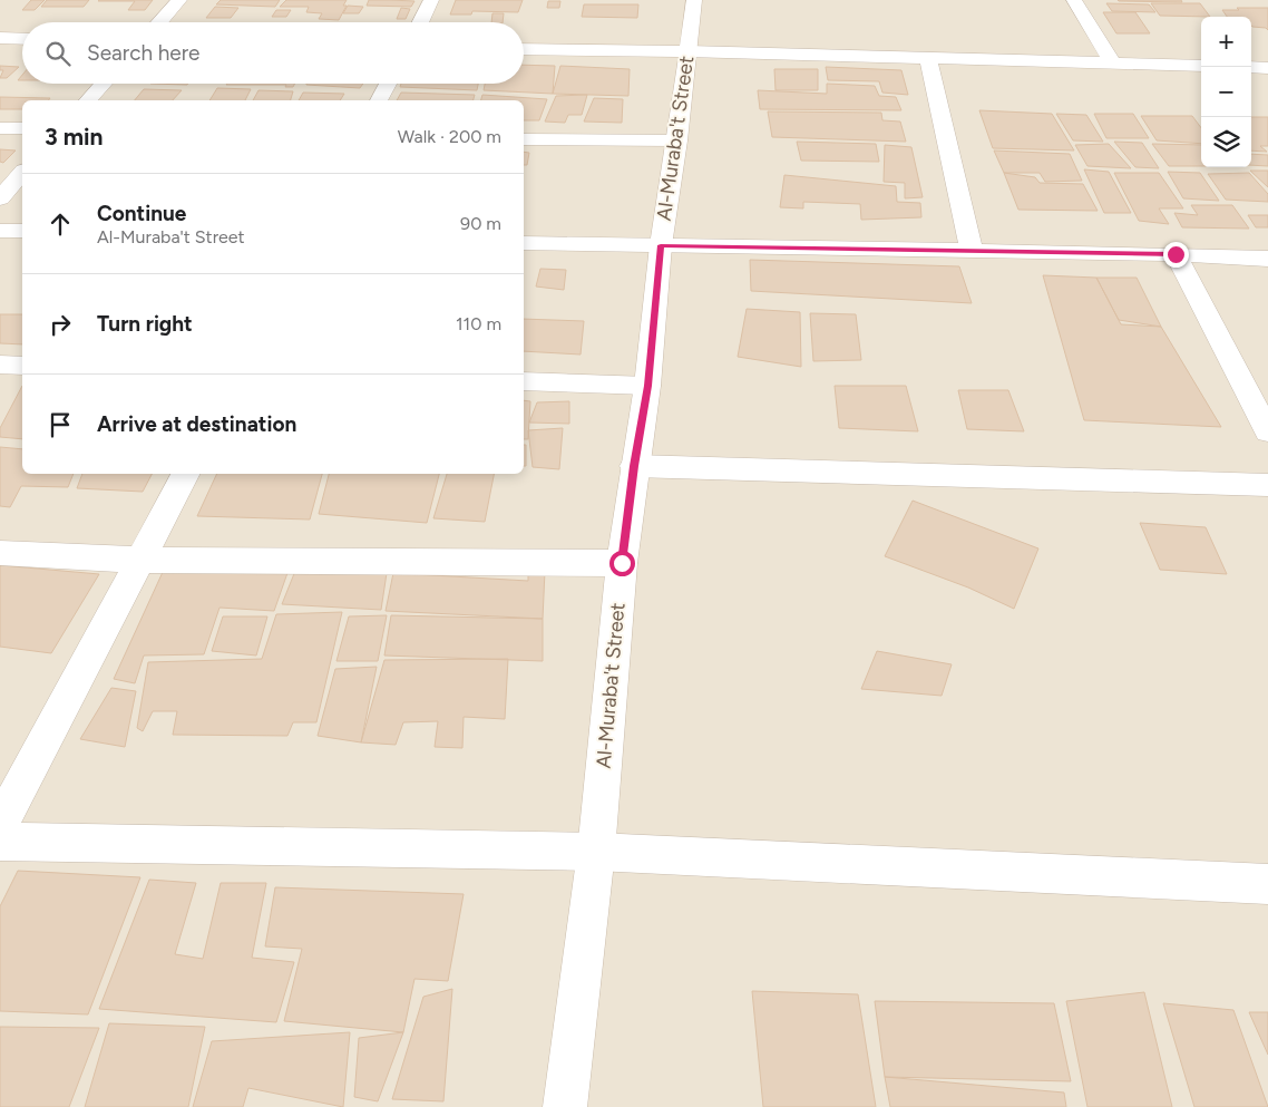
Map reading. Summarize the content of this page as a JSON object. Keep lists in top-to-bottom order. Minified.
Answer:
{"streets":{"street":["Al-Muraba't Street"]},"page":{"map_buttons":["+","−"],"search":"Search here","heading":["3 min","Walk · 200 m"],"list":[["Continue","Al-Muraba't Street","90 m"],["Turn right","110 m"],"Arrive at destination"]}}
